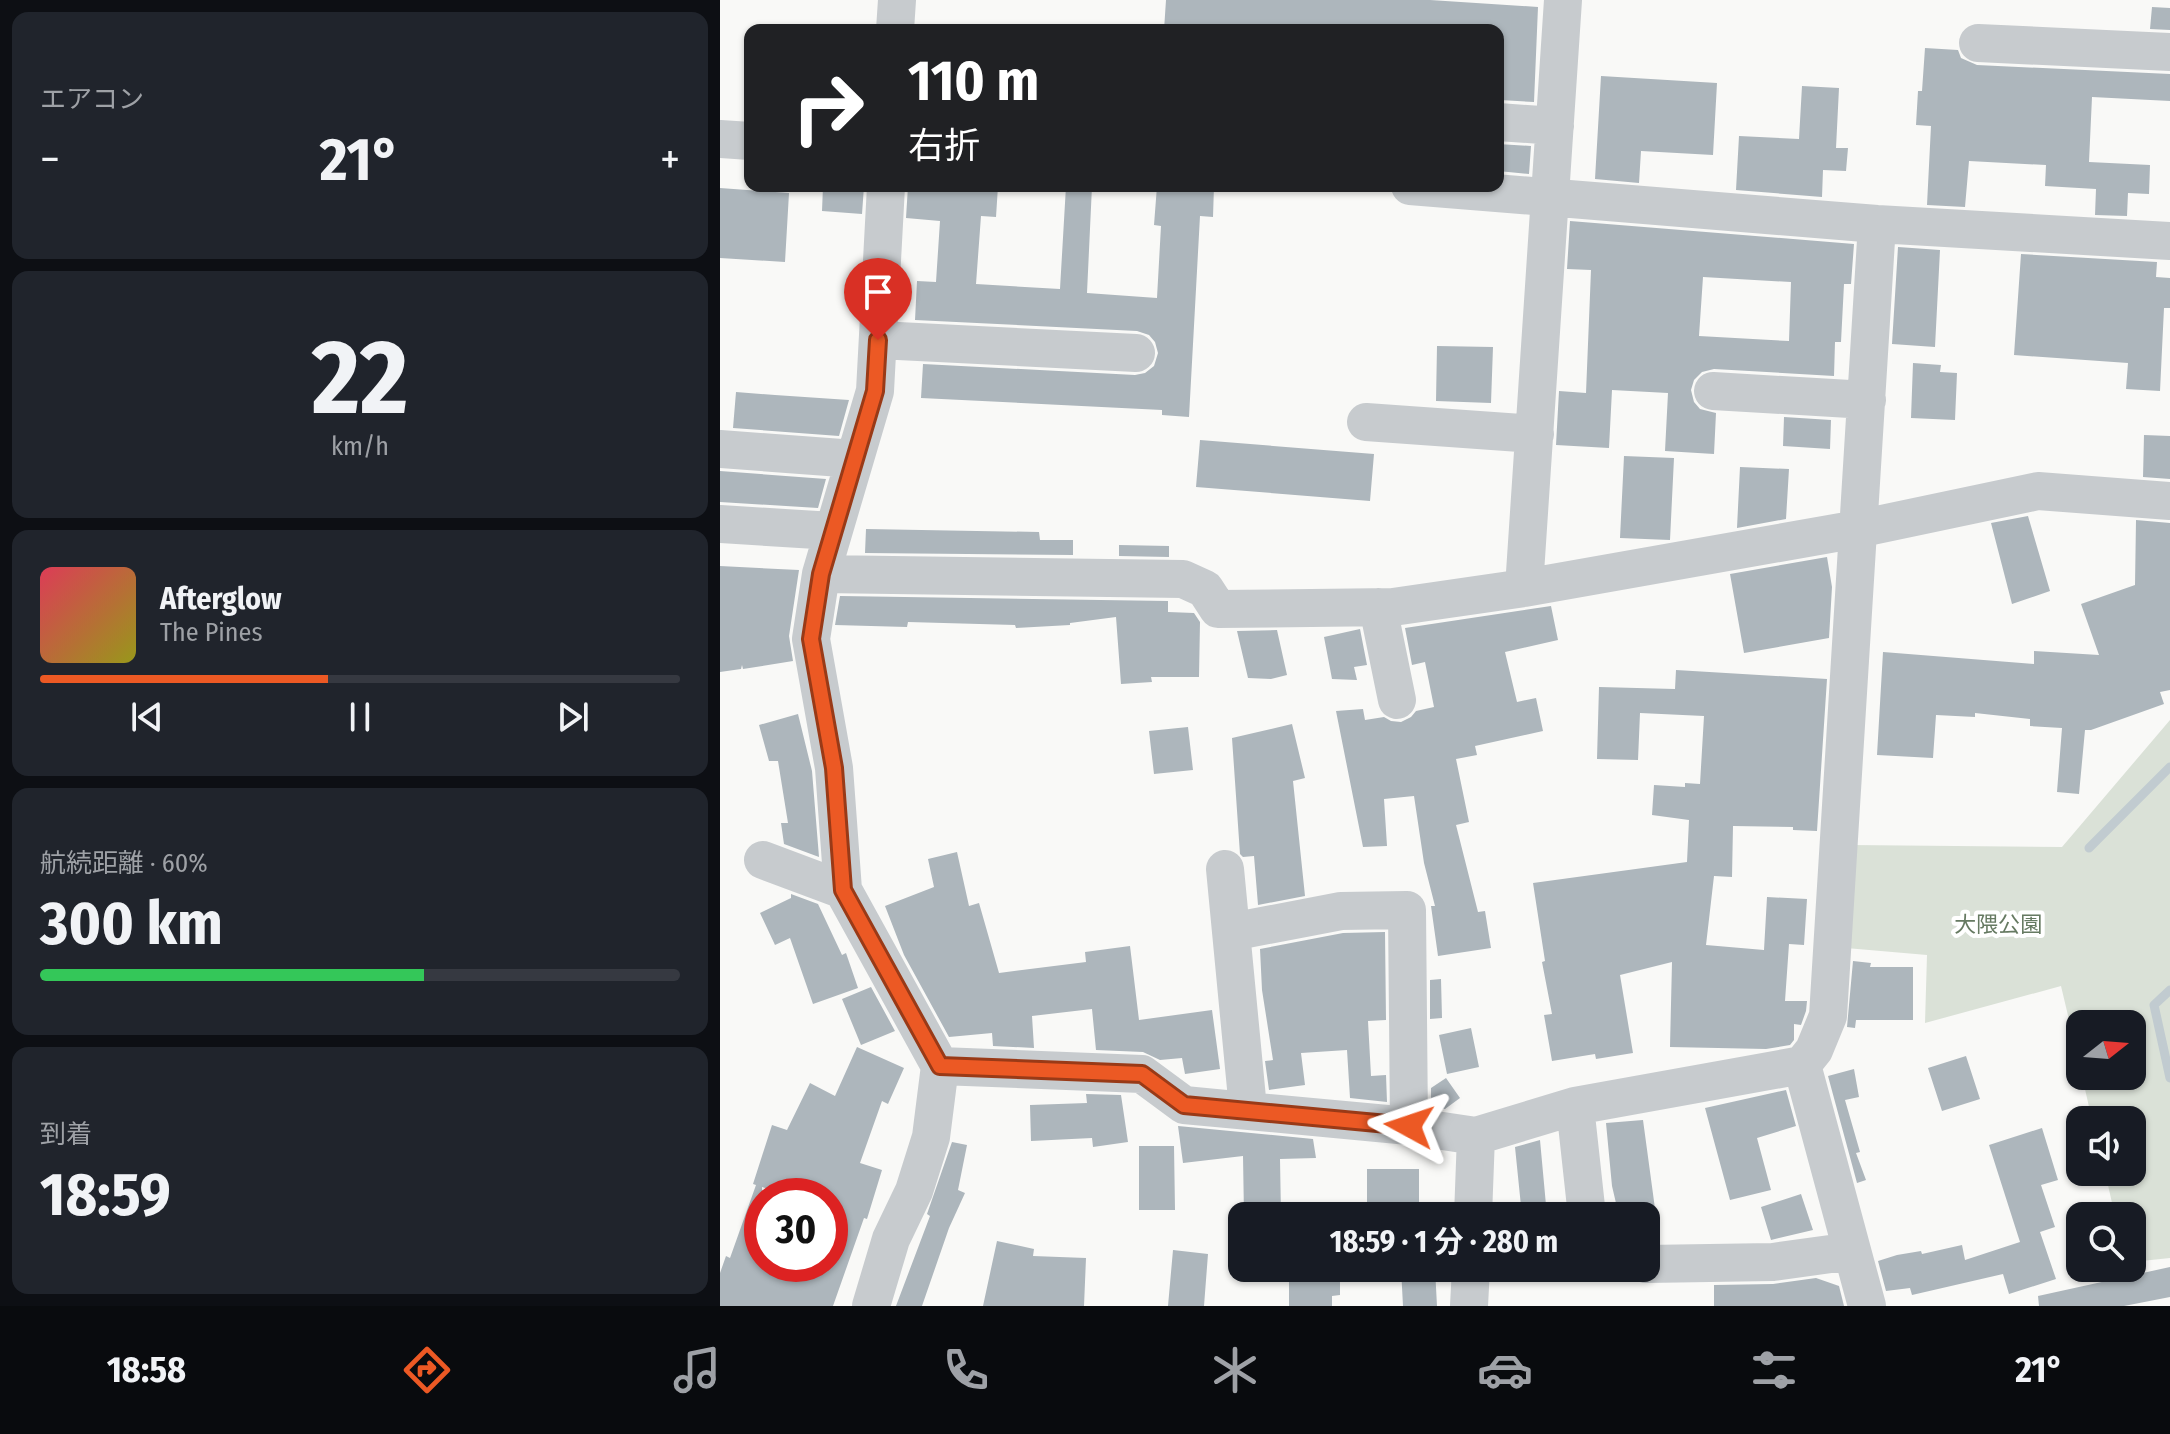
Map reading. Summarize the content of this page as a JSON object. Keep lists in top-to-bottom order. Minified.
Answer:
{"parks":["大隈公園"],"north":"right","page":{"tile":["エアコン",["22","km/h"],["航続距離 · 60%","300 km"],["到着","18:59"]],"turn":["110 m","右折"],"heat":["−","21°","+"],"song":["Afterglow","The Pines"],"limit":"30","trip":"18:59 · 1 分 · 280 m","tabs":["18:58","21°"]}}
